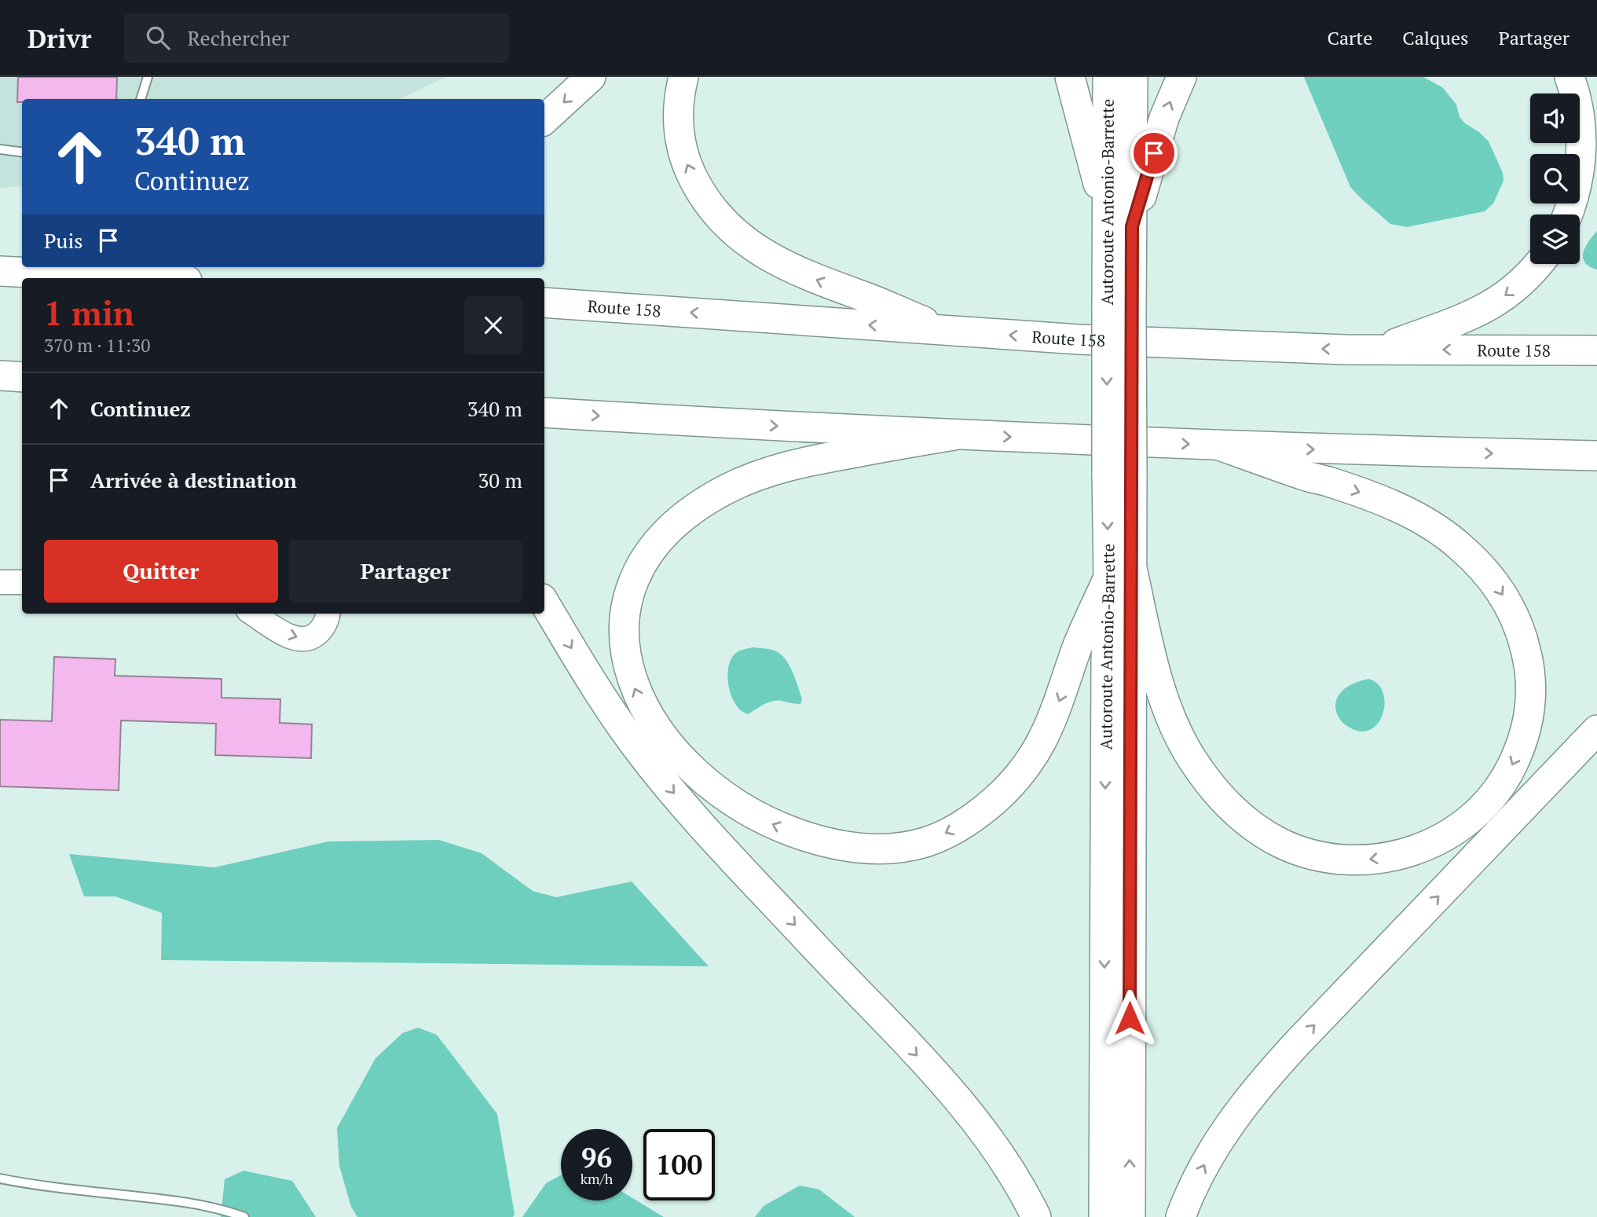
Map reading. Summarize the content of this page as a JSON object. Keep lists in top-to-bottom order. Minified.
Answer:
{"streets":{"highway":["Autoroute Antonio-Barrette","Route 158"]},"page":{"header":"Drivr","search":"Rechercher","nav":["Carte","Calques","Partager"],"turn":["340 m","Continuez"],"then":"Puis","heading":["1 min","370 m · 11:30"],"list":[{"name":"Continuez","value":"340 m"},{"name":"Arrivée à destination","value":"30 m"}],"buttons":["Quitter","Partager"],"speed":"96 km/h","limit":"100"}}
